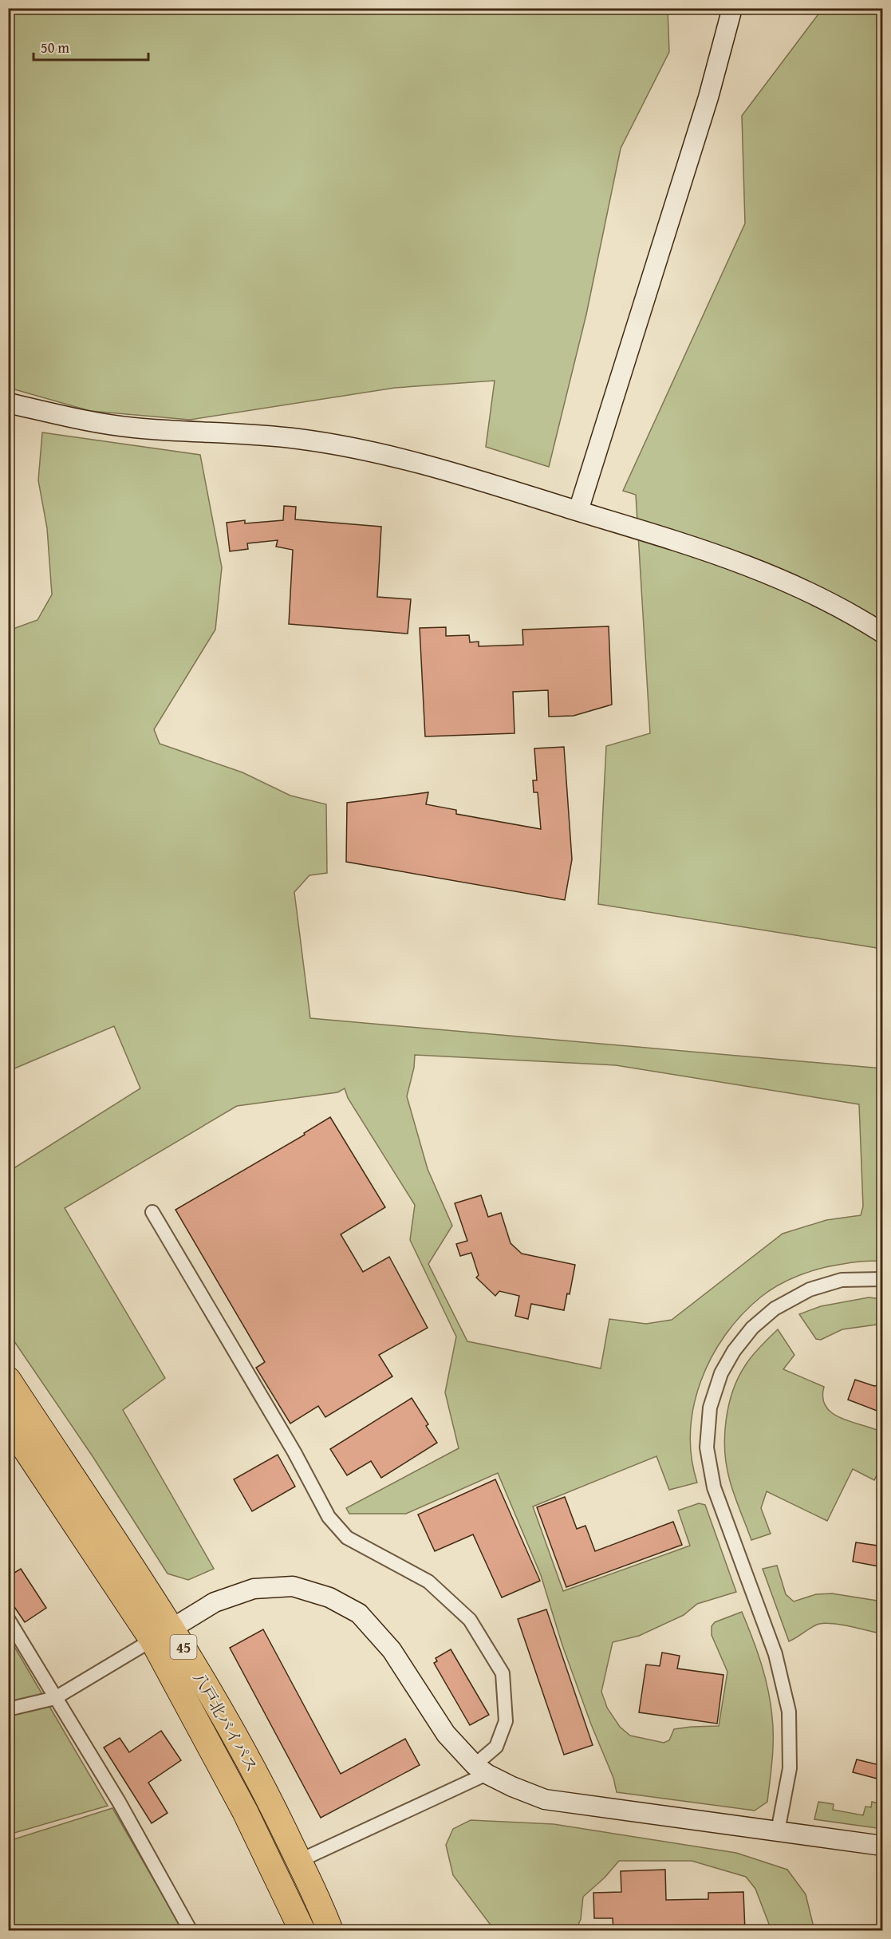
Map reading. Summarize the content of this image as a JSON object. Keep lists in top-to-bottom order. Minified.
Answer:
{"streets":{"highway":["45","八戸北バイパス"]},"scale_bar":"50 m"}
